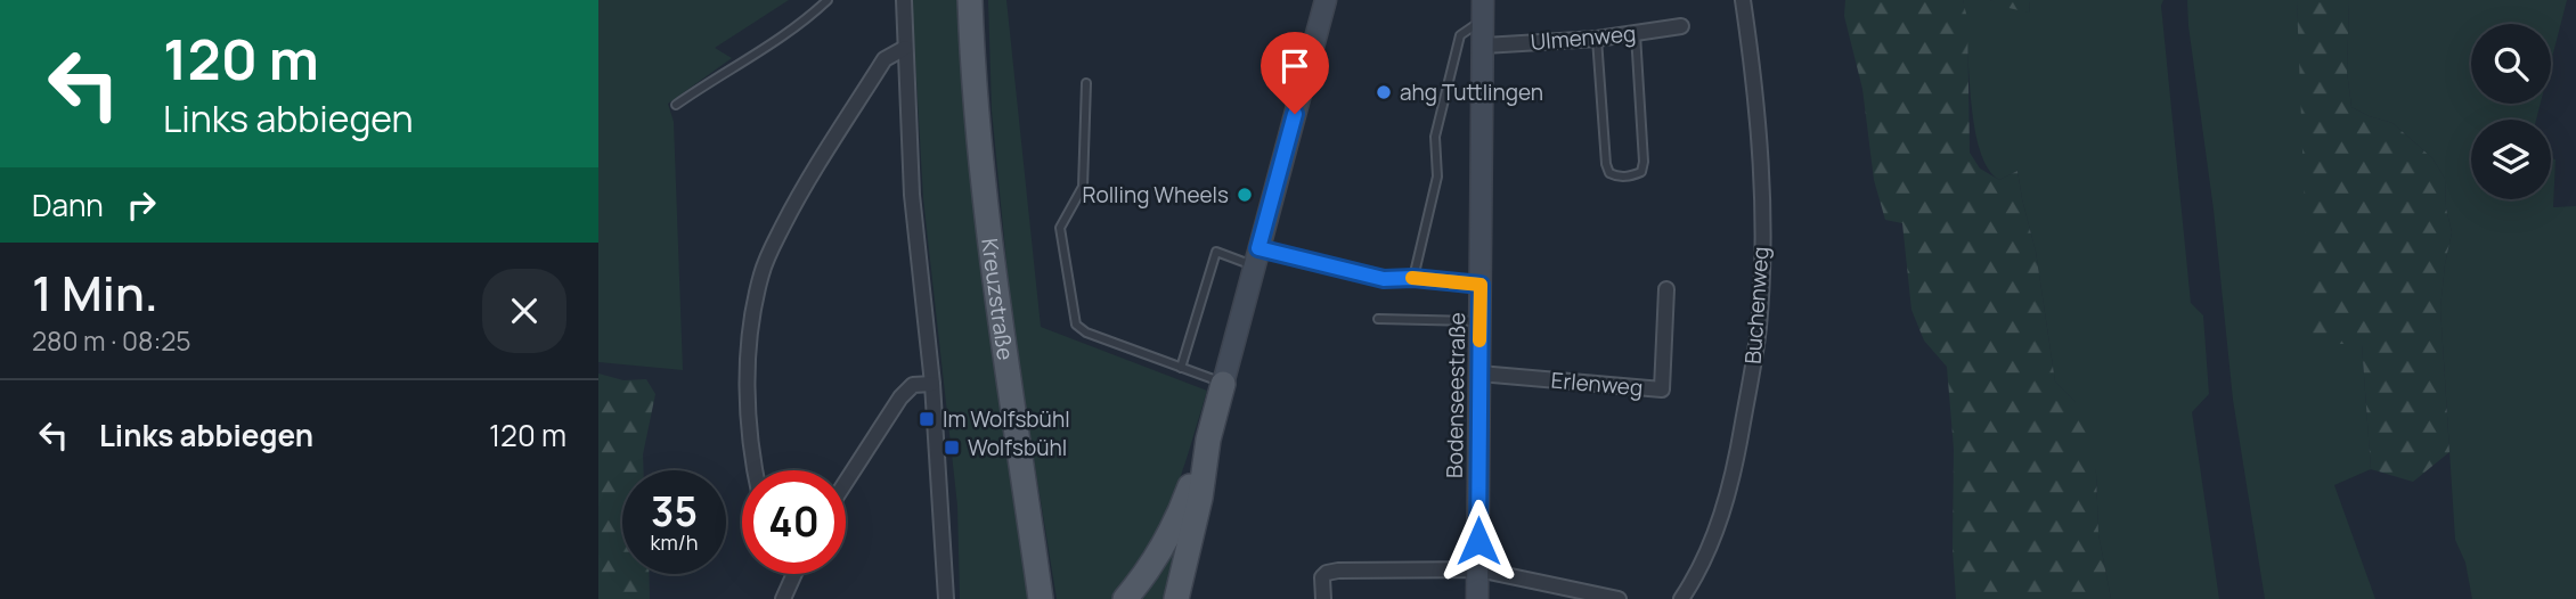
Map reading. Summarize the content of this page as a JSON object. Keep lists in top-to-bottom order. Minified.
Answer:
{"streets":{"main road":["Kreuzstraße"],"street":["Ulmenweg","Buchenweg","Erlenweg","Bodenseestraße"]},"crossings":[["Ulmenweg","Bodenseestraße"],["Erlenweg","Bodenseestraße"]],"places":{"other":["ahg Tuttlingen","Rolling Wheels"],"transit":["Im Wolfsbühl","Wolfsbühl"]},"page":{"turn":["120 m","Links abbiegen"],"then":"Dann","heading":["1 Min.","280 m · 08:25"],"list":[{"name":"Links abbiegen","value":"120 m"}],"speed":"35 km/h","limit":"40"}}
